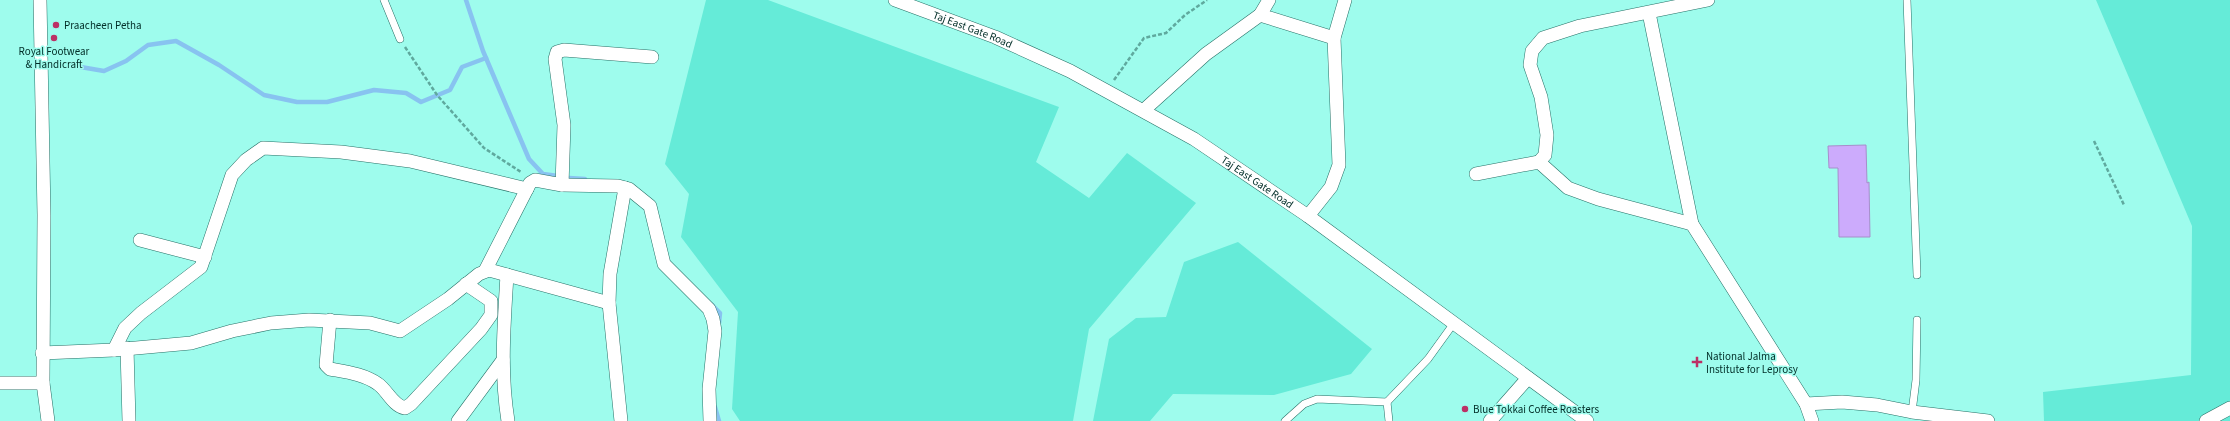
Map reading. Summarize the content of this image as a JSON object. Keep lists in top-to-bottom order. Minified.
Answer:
{"streets":{"street":["Taj East Gate Road"]},"places":{"other":["Praacheen Petha","Royal Footwear & Handicraft","Blue Tokkai Coffee Roasters"],"health":["National Jalma Institute for Leprosy"]}}
